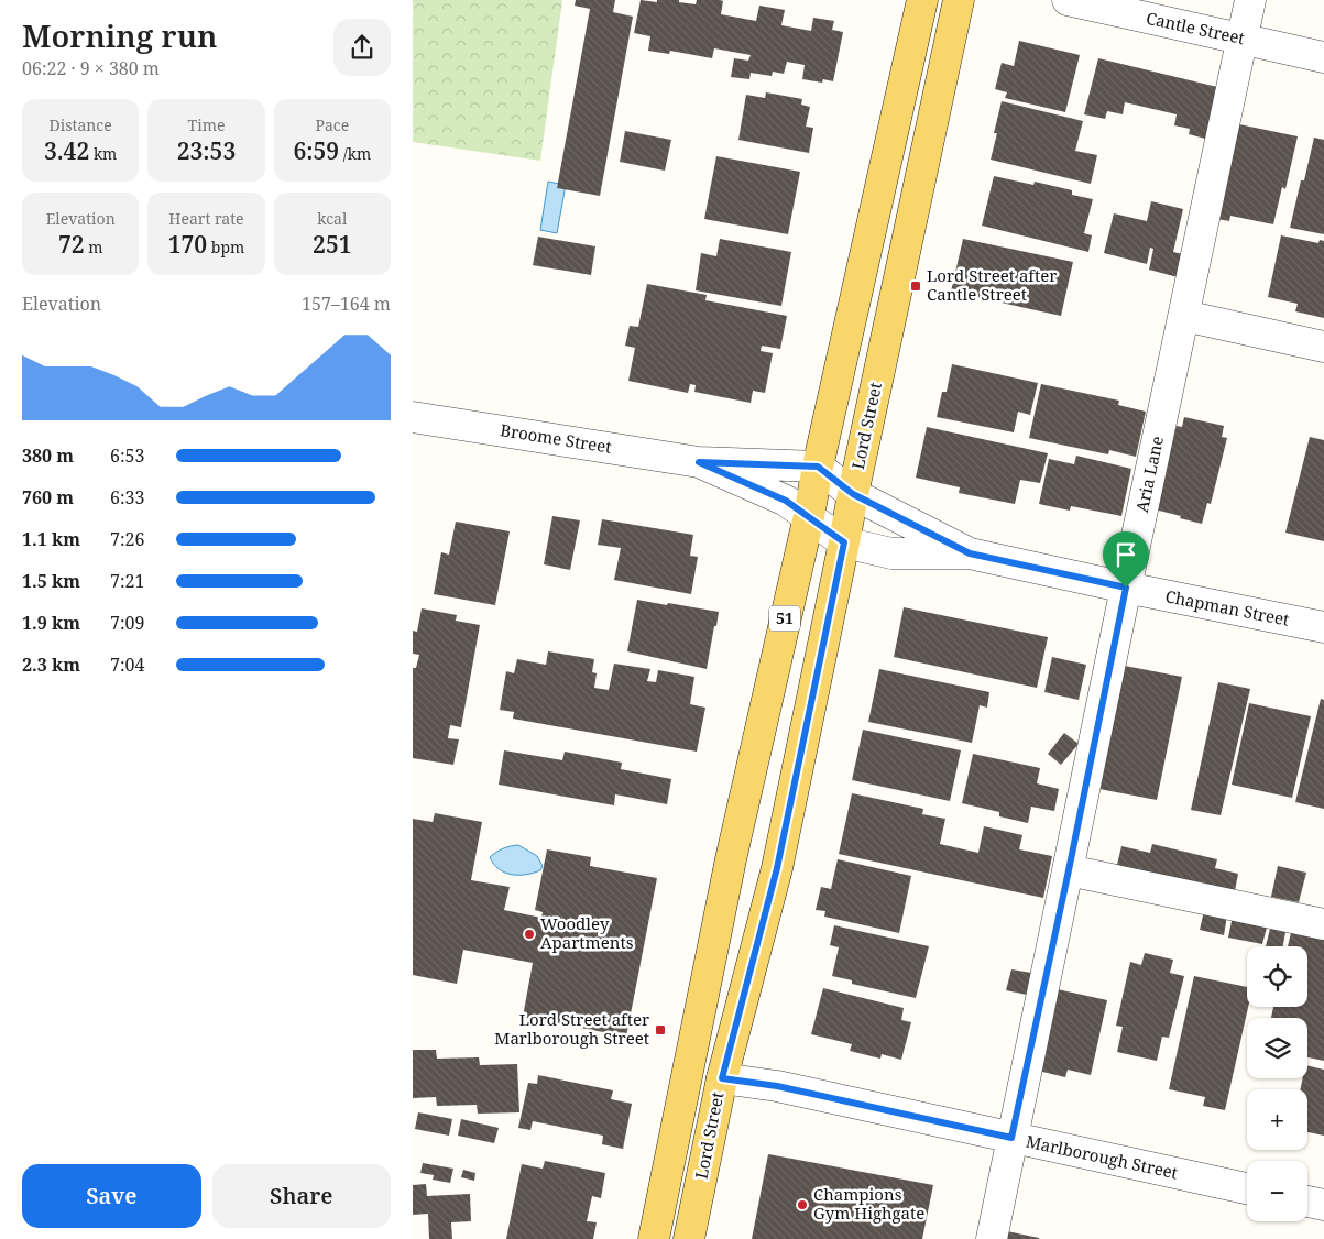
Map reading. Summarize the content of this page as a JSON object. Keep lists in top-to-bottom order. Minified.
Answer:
{"streets":{"main road":["Lord Street","51"],"street":["Cantle Street","Broome Street","Aria Lane","Chapman Street","Marlborough Street"]},"crossings":[["Cantle Street","Aria Lane"],["Lord Street","Broome Street"],["Lord Street","Chapman Street"],["Lord Street","Marlborough Street"],["Broome Street","Chapman Street"],["Aria Lane","Chapman Street"],["Aria Lane","Marlborough Street"]],"places":{"transit":["Lord Street after Cantle Street","Lord Street after Marlborough Street"],"other":["Woodley Apartments","Champions Gym Highgate"]},"page":{"heading":["Morning run","06:22 · 9 × 380 m"],"stats":[["Distance","3.42 km"],["Time","23:53"],["Pace","6:59 /km"],["Elevation","72 m"],["Heart rate","170 bpm"],["kcal","251"]],"chart":["Elevation","157–164 m"],"list":[{"name":"380 m","note":"6:53"},{"name":"760 m","note":"6:33"},{"name":"1.1 km","note":"7:26"},{"name":"1.5 km","note":"7:21"},{"name":"1.9 km","note":"7:09"},{"name":"2.3 km","note":"7:04"}],"map_buttons":["+","−"],"buttons":["Save","Share"]}}
